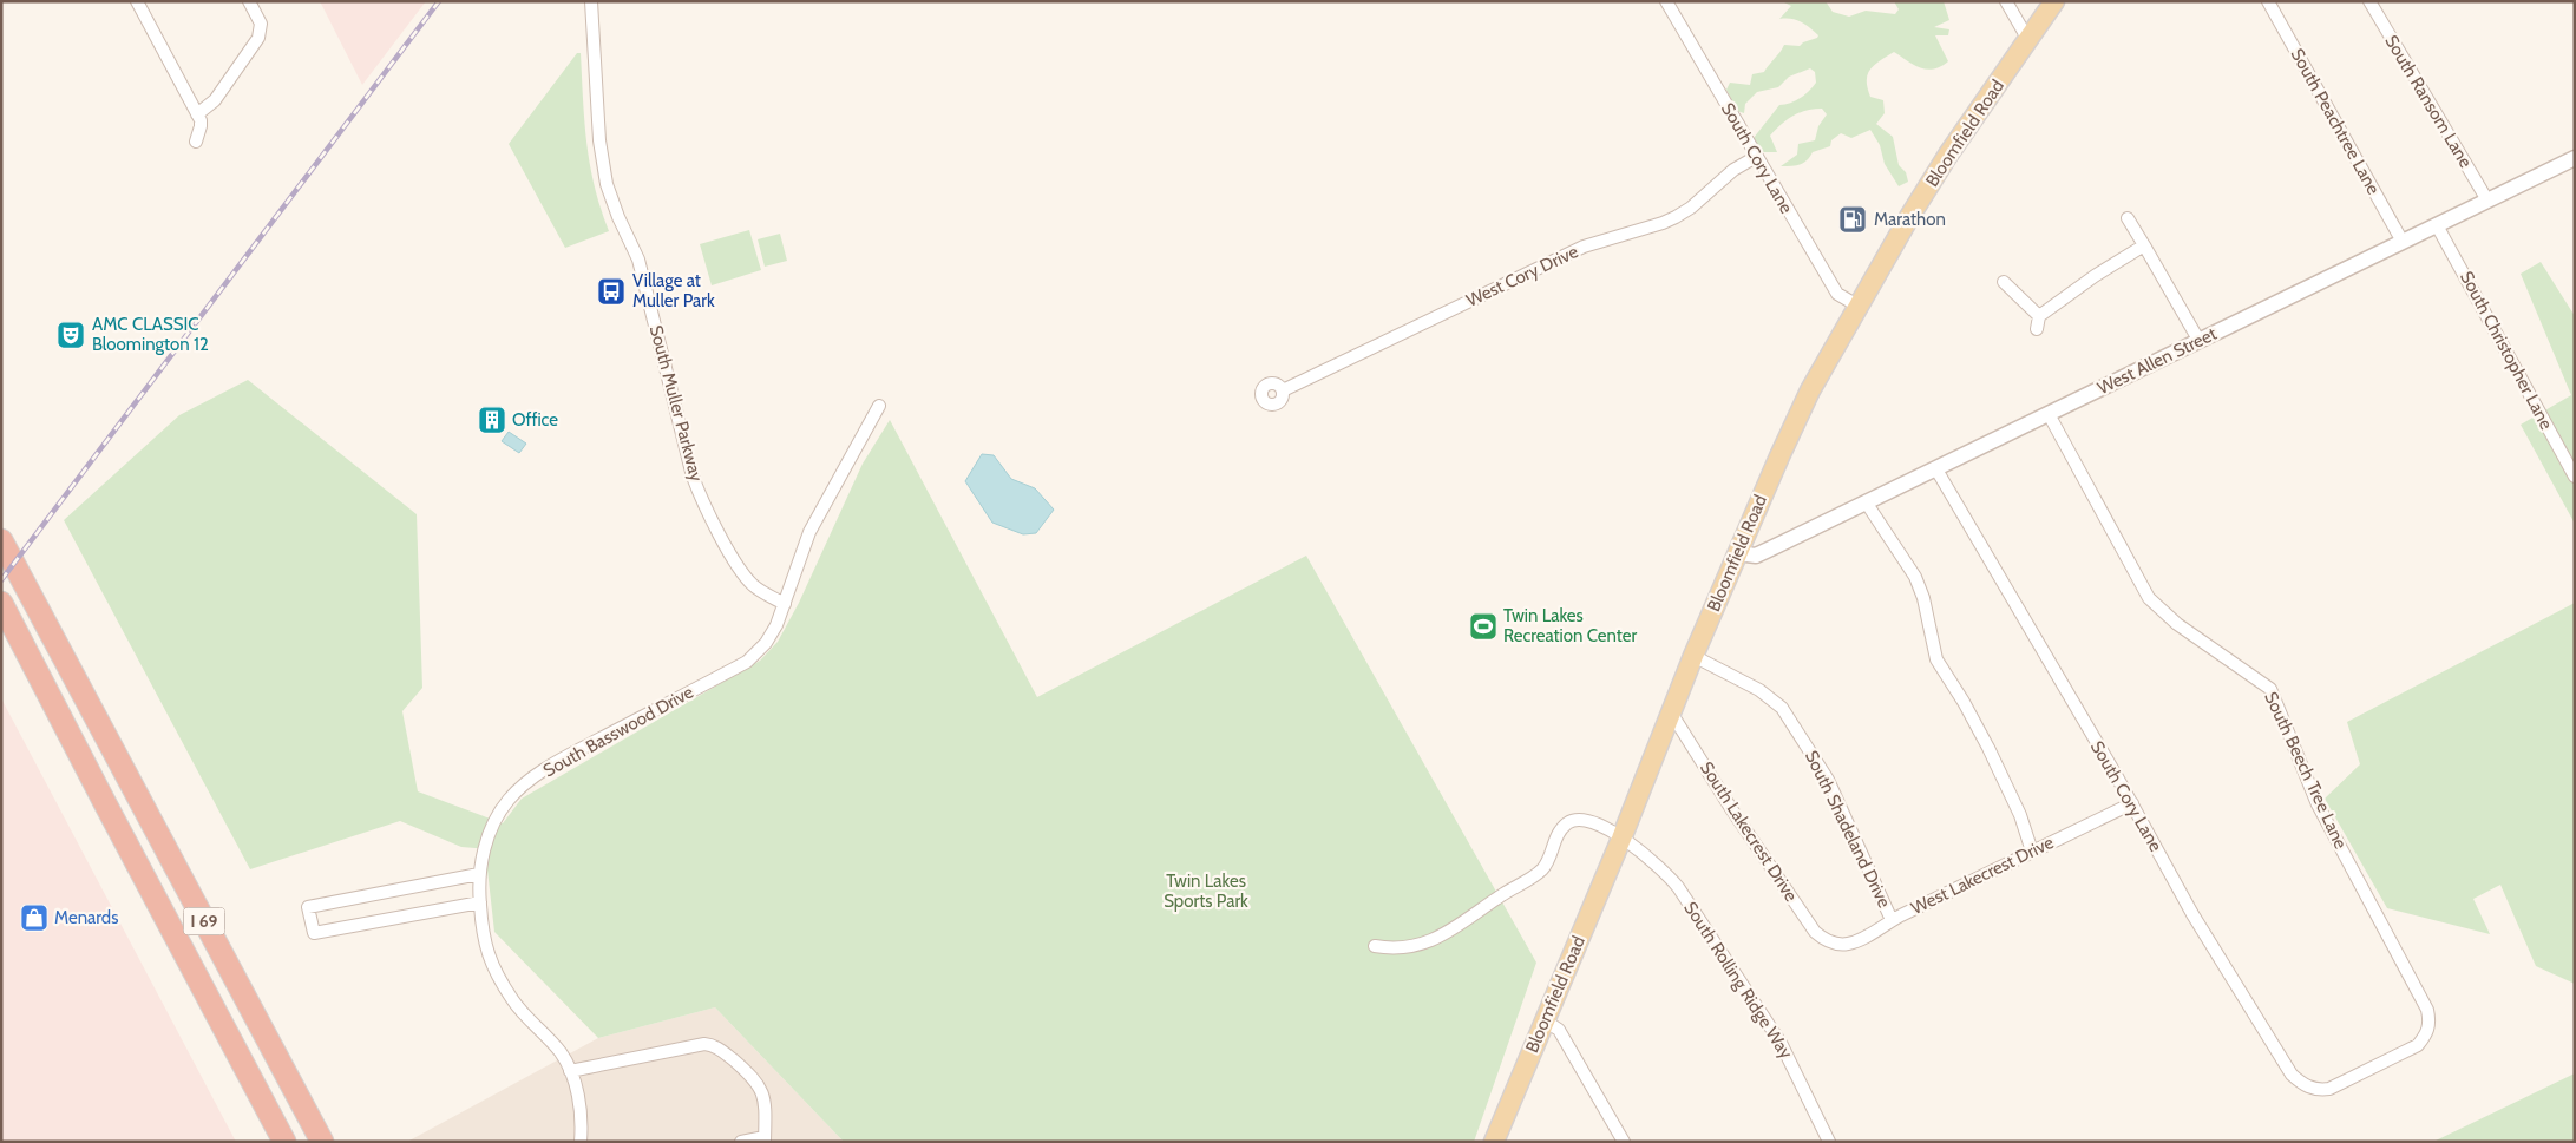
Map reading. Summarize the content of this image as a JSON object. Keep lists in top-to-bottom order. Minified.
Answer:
{"streets":{"highway":["I 69"],"main road":["Bloomfield Road"],"street":["South Ransom Lane","South Peachtree Lane","South Cory Lane","West Cory Drive","South Christopher Lane","West Allen Street","South Muller Parkway","South Basswood Drive","South Beech Tree Lane","South Shadeland Drive","South Lakecrest Drive","West Lakecrest Drive","South Rolling Ridge Way"]},"crossings":[["South Ransom Lane","West Allen Street"],["South Peachtree Lane","West Allen Street"],["Bloomfield Road","South Cory Lane"],["Bloomfield Road","West Allen Street"],["Bloomfield Road","South Shadeland Drive"],["Bloomfield Road","South Lakecrest Drive"],["Bloomfield Road","South Rolling Ridge Way"],["South Cory Lane","West Cory Drive"],["South Cory Lane","West Allen Street"],["South Cory Lane","South Beech Tree Lane"],["South Cory Lane","West Lakecrest Drive"],["South Christopher Lane","West Allen Street"],["West Allen Street","South Beech Tree Lane"],["South Muller Parkway","South Basswood Drive"],["South Shadeland Drive","West Lakecrest Drive"],["South Lakecrest Drive","West Lakecrest Drive"]],"parks":["Twin Lakes Sports Park"],"places":{"fuel station":["Marathon"],"bus stop":["Village at Muller Park"],"theatre":["AMC CLASSIC Bloomington 12"],"building":["Office"],"sports":["Twin Lakes Recreation Center"],"shop":["Menards"]}}
